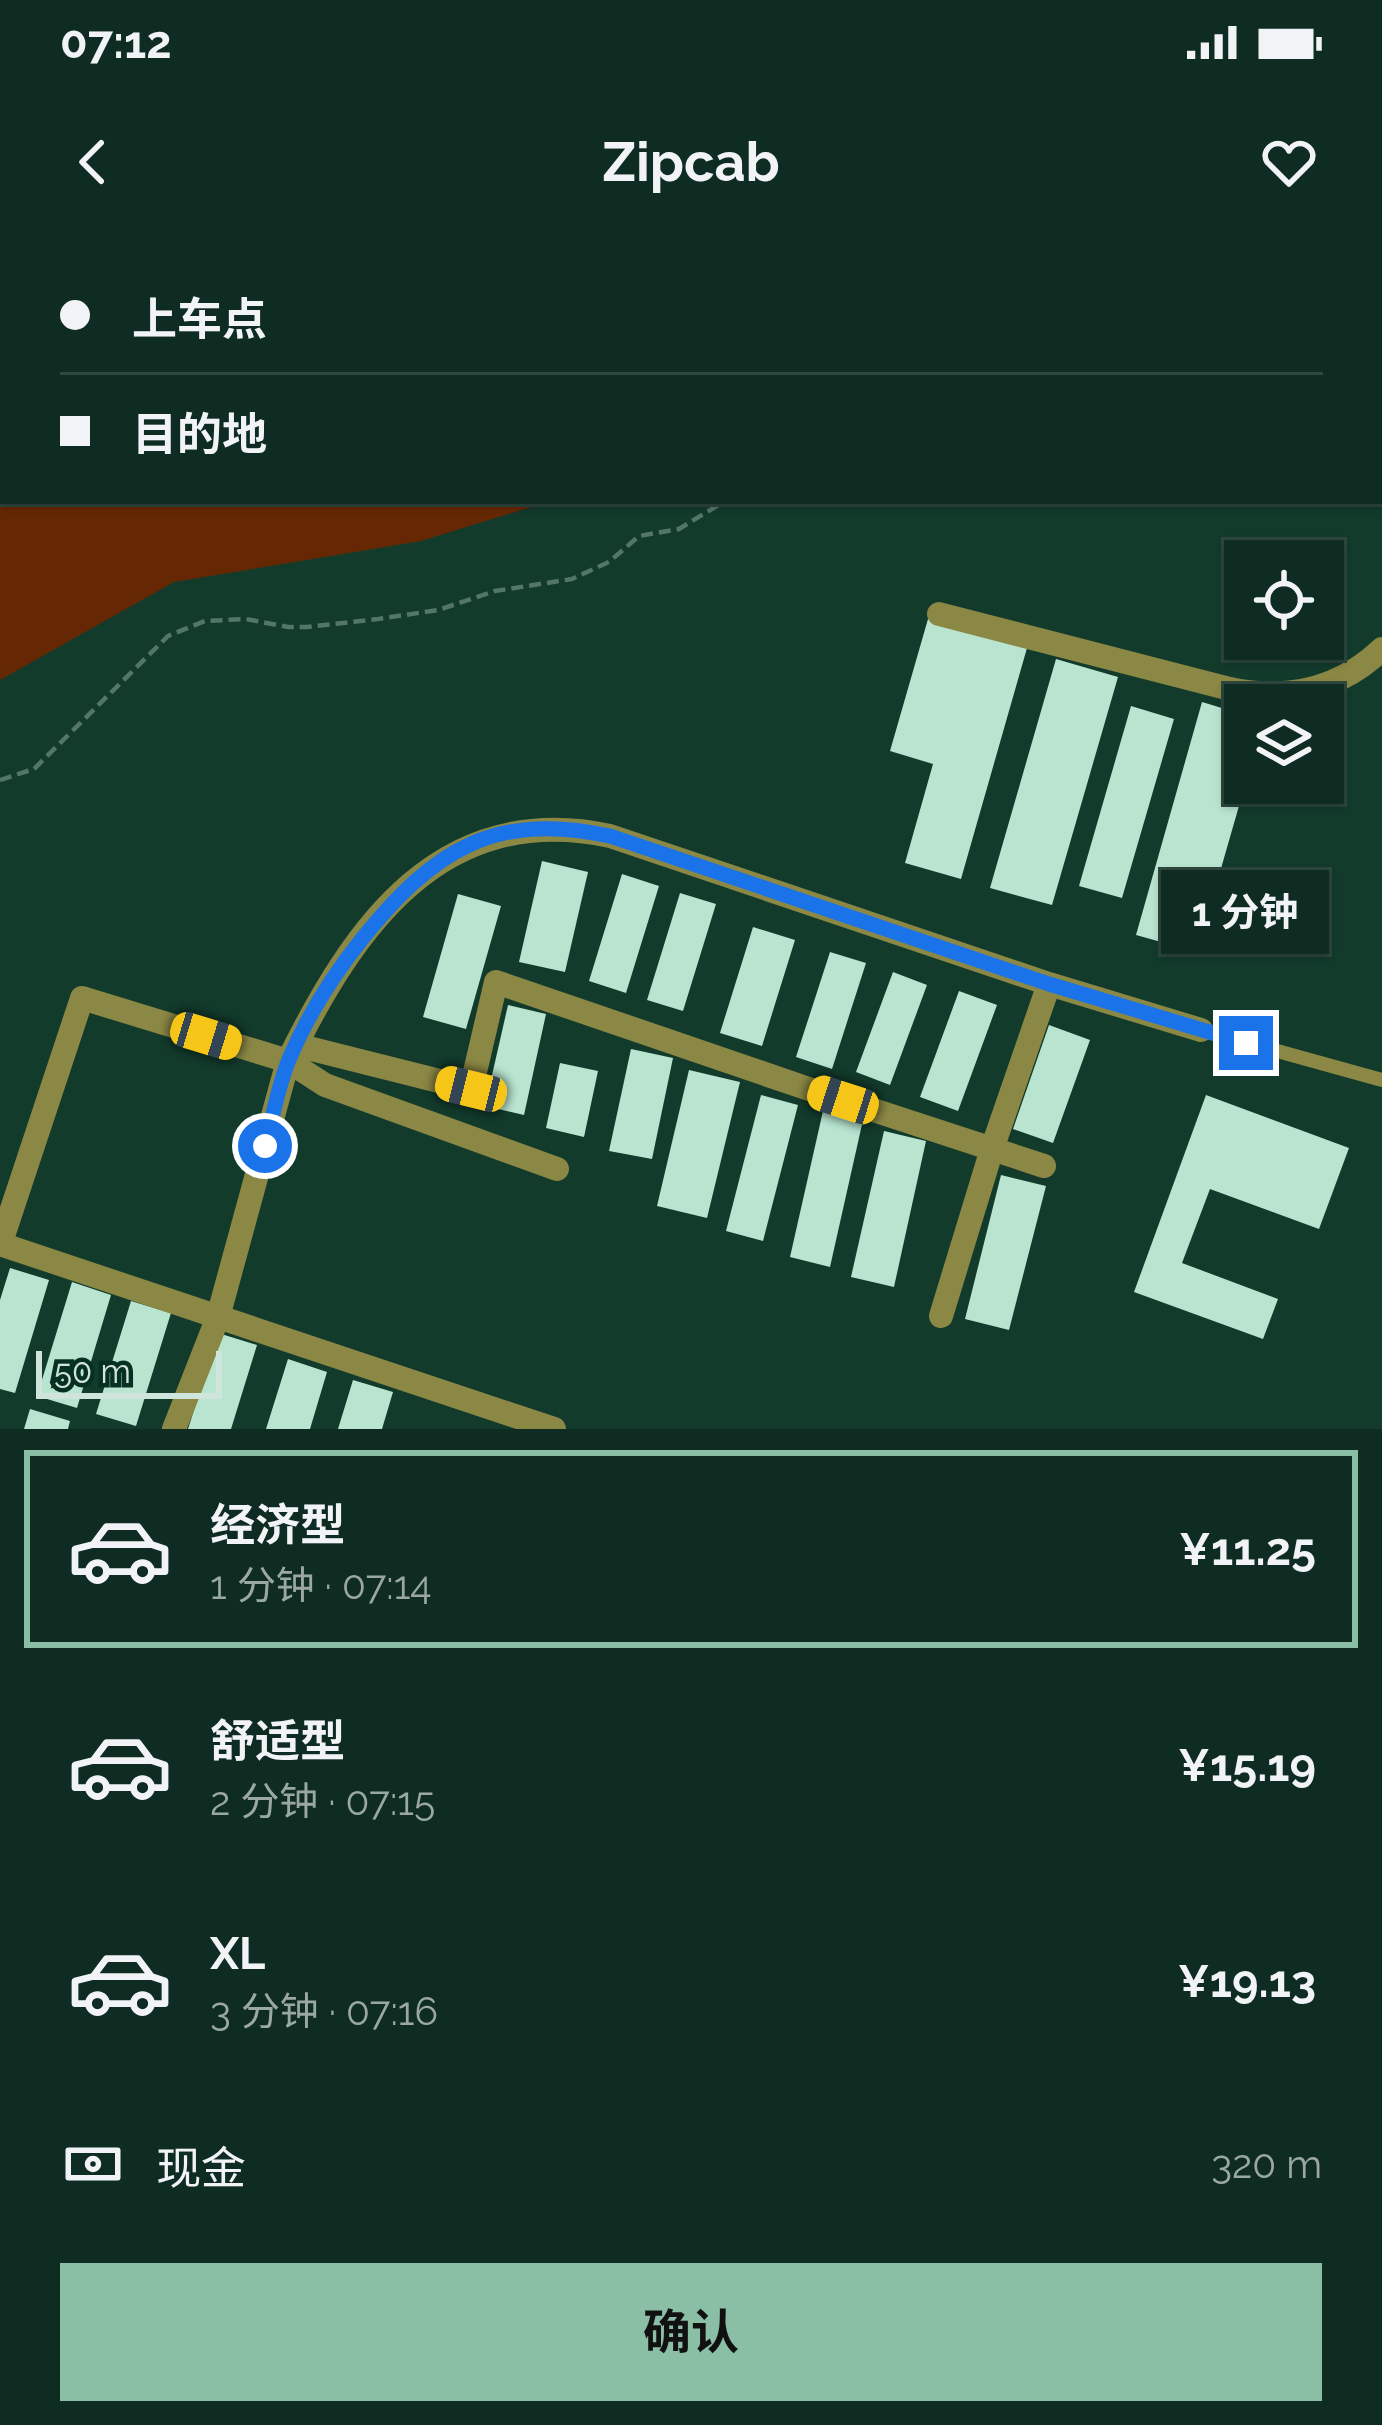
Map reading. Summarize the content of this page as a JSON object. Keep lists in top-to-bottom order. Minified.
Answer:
{"scale_bar":"50 m","page":{"status":"07:12","header":"Zipcab","banner":["上车点","目的地"],"bubble":"1 分钟","scale":"50 m","list":[{"name":"经济型","note":"1 分钟 · 07:14","value":"¥11.25"},{"name":"舒适型","note":"2 分钟 · 07:15","value":"¥15.19"},{"name":"XL","note":"3 分钟 · 07:16","value":"¥19.13"}],"pay":["现金","320 m"],"buttons":"确认"}}
